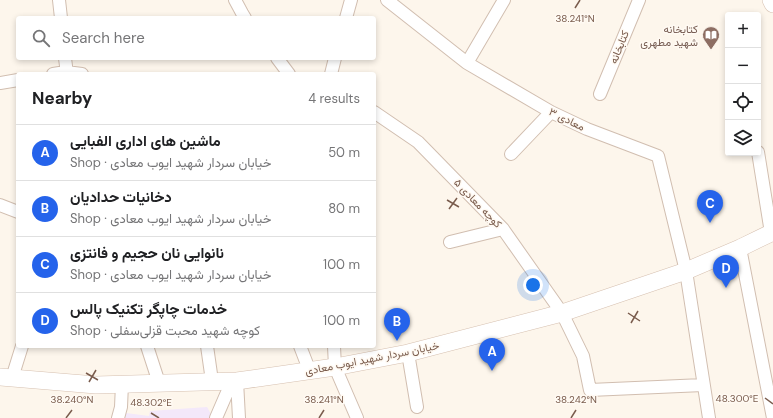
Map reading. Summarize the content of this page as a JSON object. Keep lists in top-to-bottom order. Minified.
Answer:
{"streets":{"main road":["خیابان سردار شهید ایوب معادی"],"street":["کتابخانه","معادی ۳","کوچه معادی ۵"]},"crossings":[["معادی ۳","خیابان سردار شهید ایوب معادی"],["کوچه معادی ۵","خیابان سردار شهید ایوب معادی"]],"places":{"library":["کتابخانه شهید مطهری"]},"page":{"map_buttons":["+","−"],"search":"Search here","heading":["Nearby","4 results"],"list":[{"mark":"A","name":"ماشین های اداری الفبایی","note":"Shop · خیابان سردار شهید ایوب معادی","value":"50 m"},{"mark":"B","name":"دخانیات حدادیان","note":"Shop · خیابان سردار شهید ایوب معادی","value":"80 m"},{"mark":"C","name":"نانوایی نان حجیم و فانتزی","note":"Shop · خیابان سردار شهید ایوب معادی","value":"100 m"},{"mark":"D","name":"خدمات چاپگر تکنیک پالس","note":"Shop · کوچه شهید محبت قزلی‌سفلی","value":"100 m"}],"pins":["C","D","B","A"]},"coordinates":["38.241°N","48.300°E","38.240°N","38.242°N","48.302°E"]}
